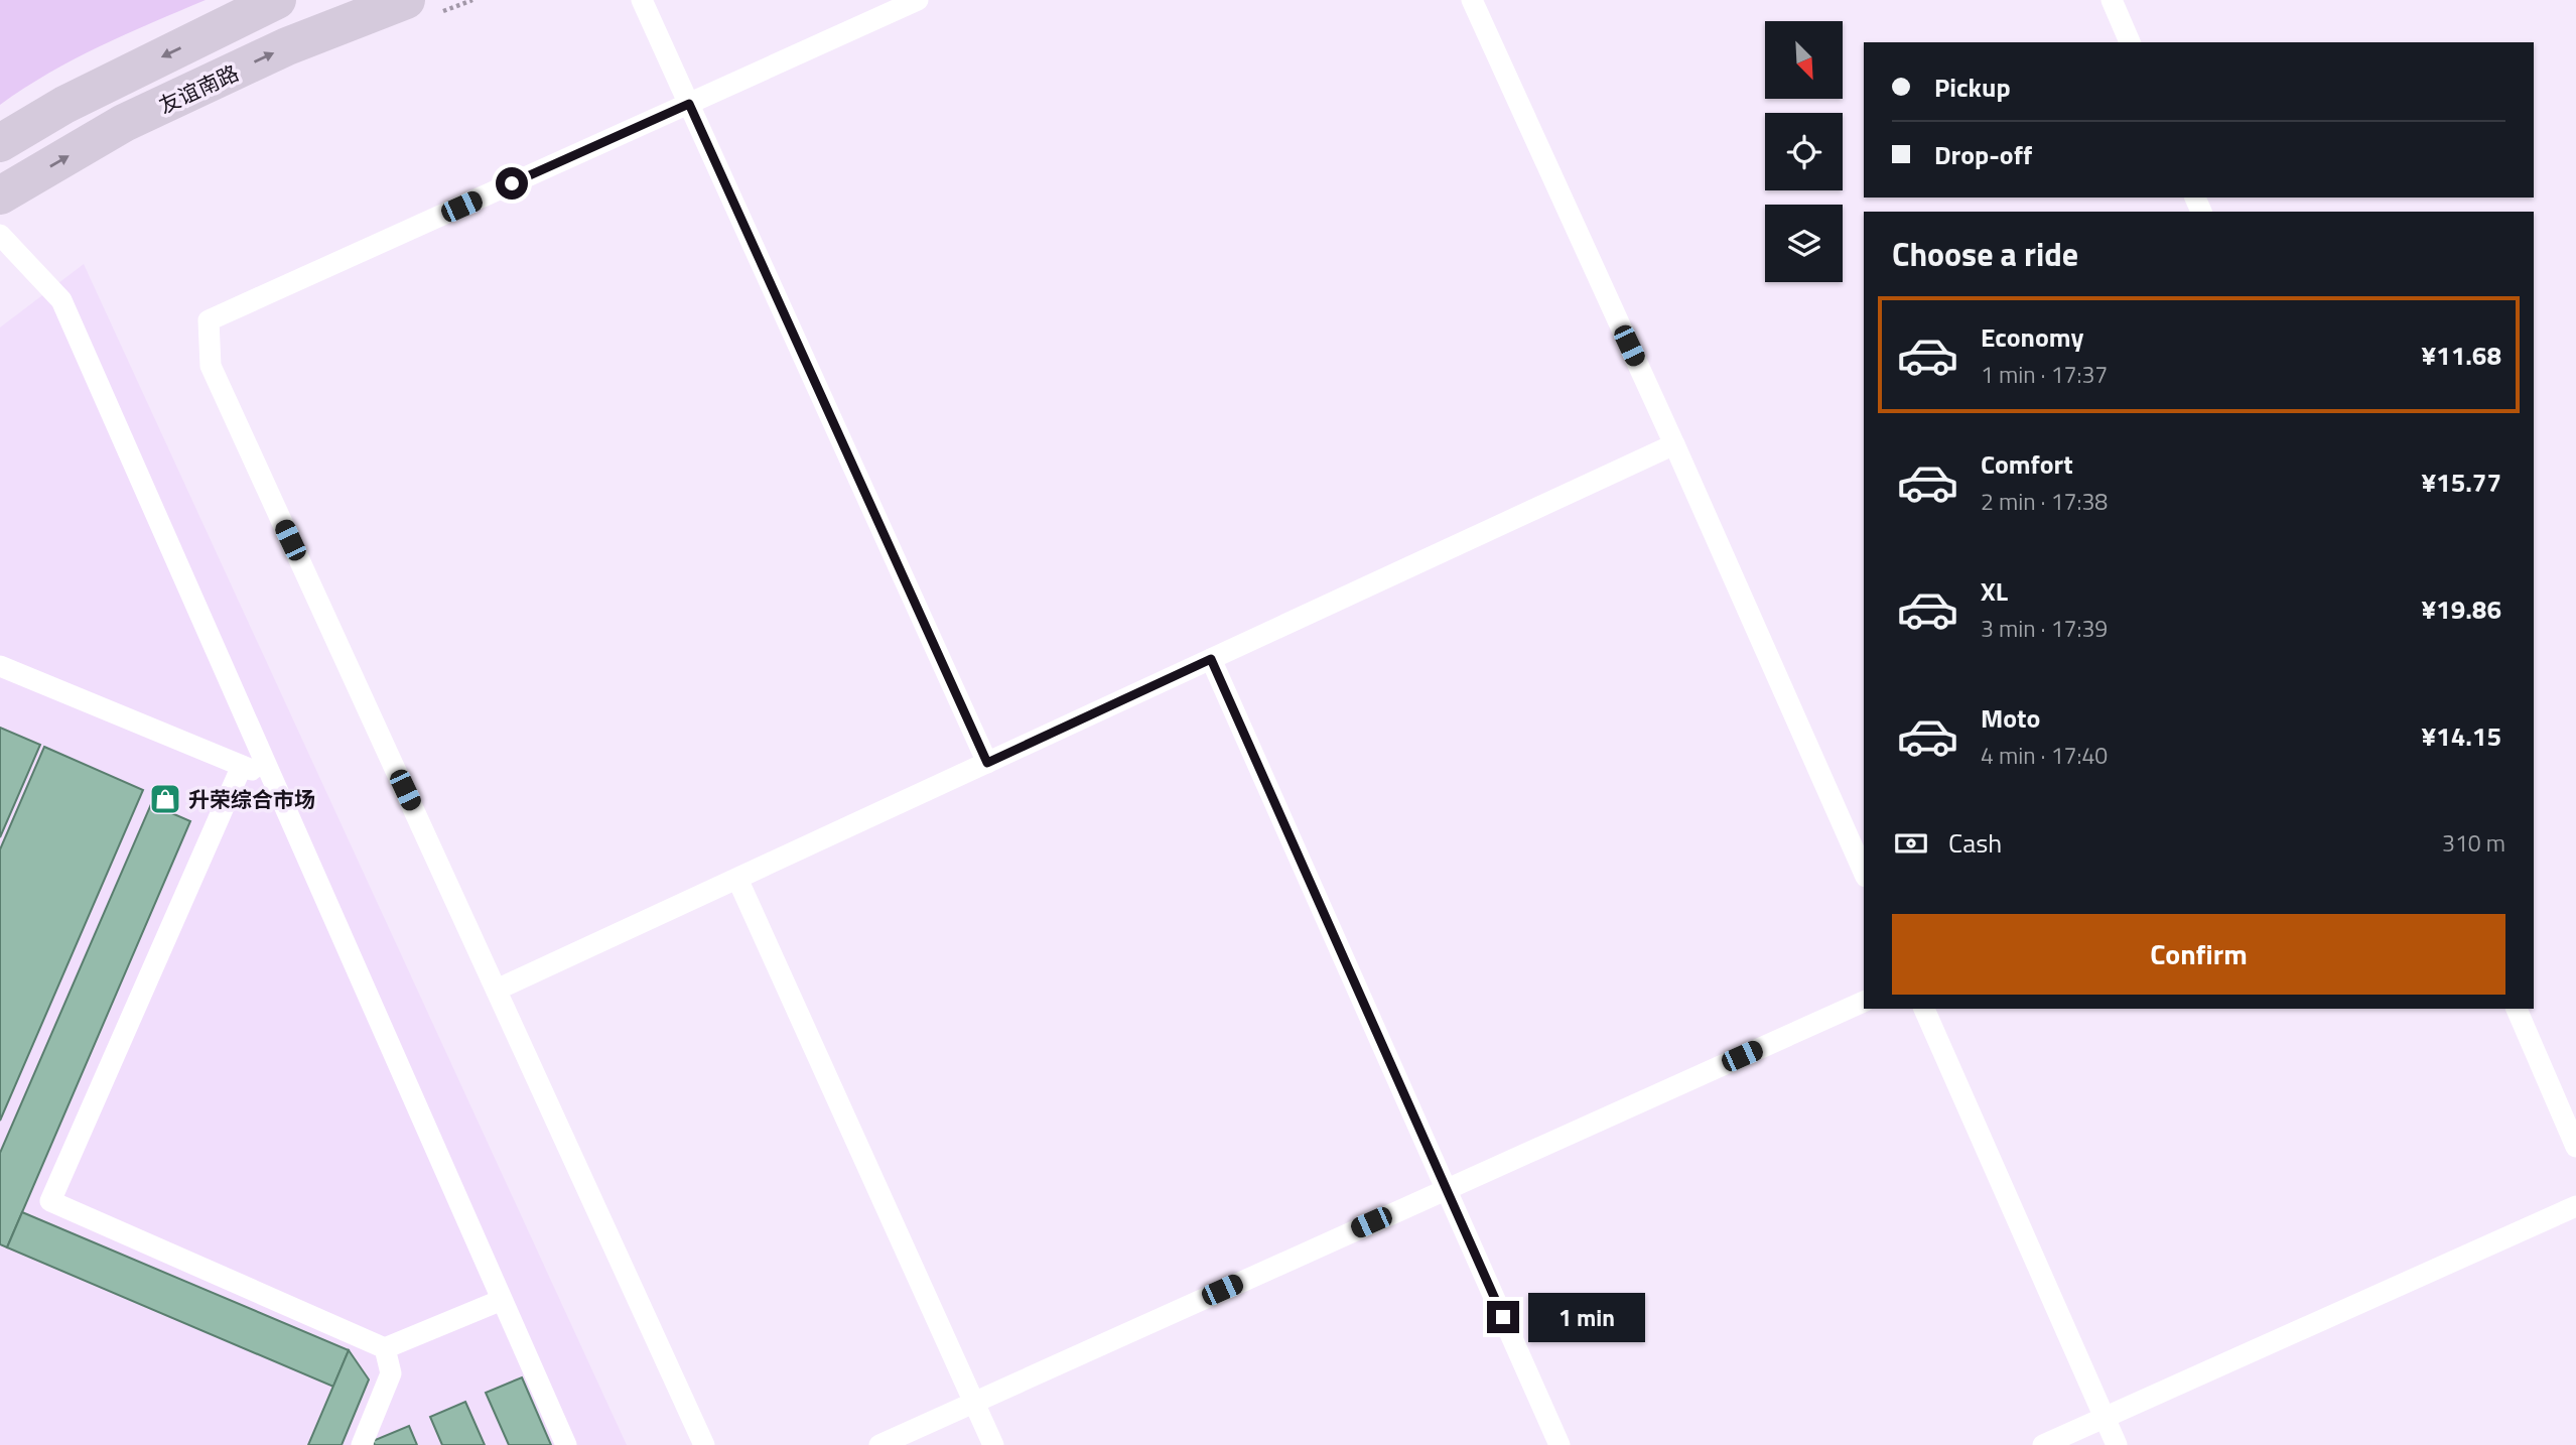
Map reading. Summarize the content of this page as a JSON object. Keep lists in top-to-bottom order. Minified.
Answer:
{"streets":{"main road":["友谊南路"]},"places":{"shop":["升荣综合市场"]},"north":"bottom right","page":{"banner":["Pickup","Drop-off"],"heading":"Choose a ride","list":[{"name":"Economy","note":"1 min · 17:37","value":"¥11.68"},{"name":"Comfort","note":"2 min · 17:38","value":"¥15.77"},{"name":"XL","note":"3 min · 17:39","value":"¥19.86"},{"name":"Moto","note":"4 min · 17:40","value":"¥14.15"}],"pay":["Cash","310 m"],"buttons":"Confirm","bubble":"1 min"}}
